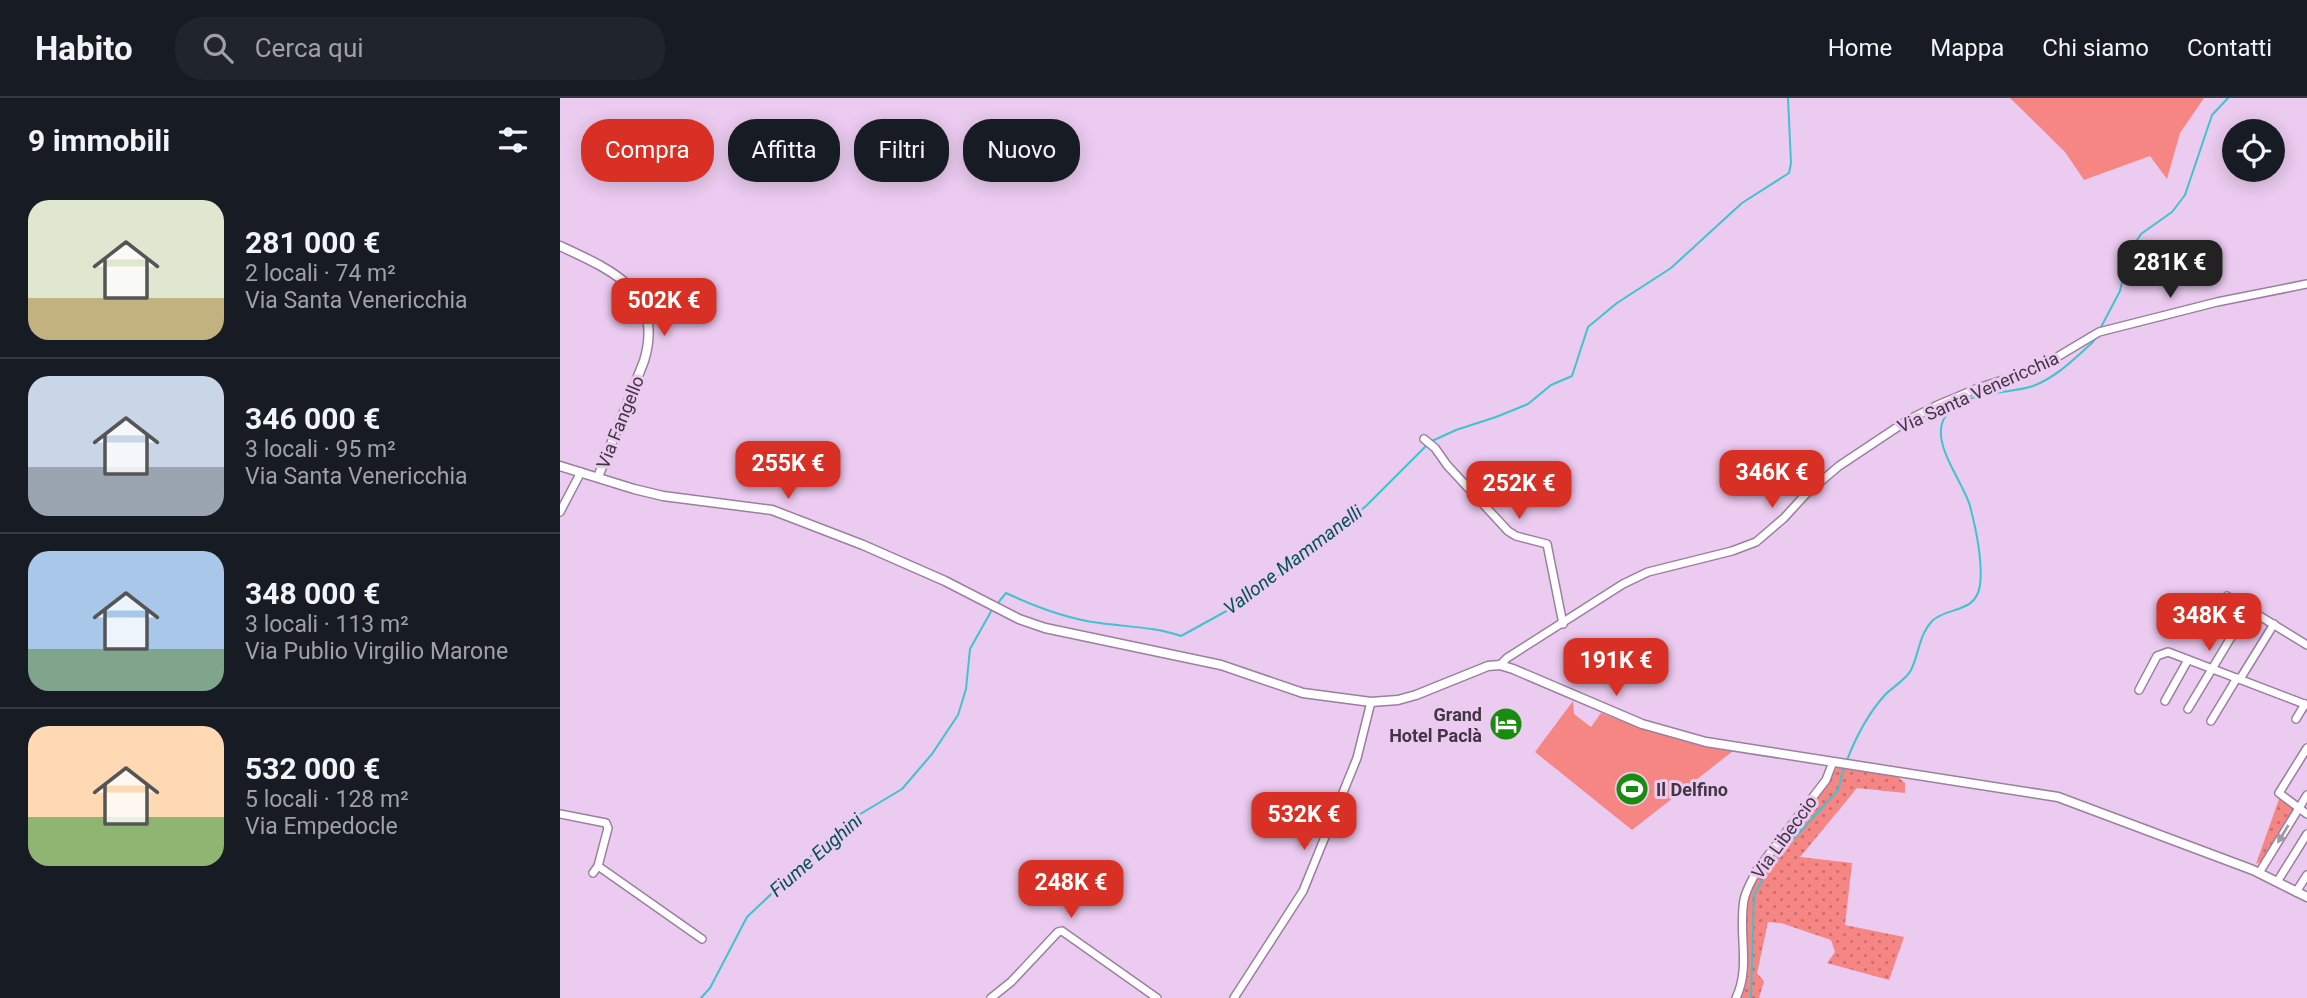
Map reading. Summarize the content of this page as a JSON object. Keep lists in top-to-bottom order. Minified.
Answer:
{"streets":{"street":["Via Santa Venericchia","Via Fangello","Via Libeccio"]},"water":["Vallone Mammanelli","Fiume Eughini"],"places":{"hotel":["Grand Hotel Paclà"],"sports":["Il Delfino"]},"page":{"header":"Habito","search":"Cerca qui","nav":["Home","Mappa","Chi siamo","Contatti"],"heading":"9 immobili","chip":["Compra","Affitta","Filtri","Nuovo"],"list":[{"name":"281 000 €","note":"2 locali · 74 m² · Via Santa Venericchia"},{"name":"346 000 €","note":"3 locali · 95 m² · Via Santa Venericchia"},{"name":"348 000 €","note":"3 locali · 113 m² · Via Publio Virgilio Marone"},{"name":"532 000 €","note":"5 locali · 128 m² · Via Empedocle"}],"price":["281K €","502K €","255K €","346K €","252K €","348K €","191K €","532K €","248K €"]}}
